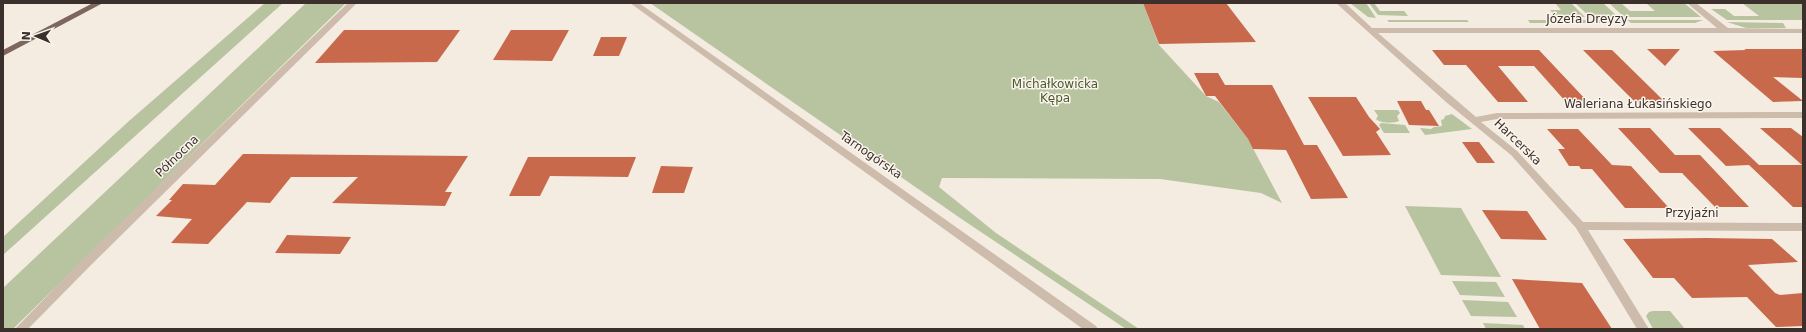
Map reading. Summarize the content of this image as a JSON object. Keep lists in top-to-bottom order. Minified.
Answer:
{"streets":{"street":["Józefa Dreyzy","Waleriana Łukasińskiego","Harcerska","Tarnogórska","Północna","Przyjaźni"]},"crossings":[["Józefa Dreyzy","Harcerska"],["Waleriana Łukasińskiego","Harcerska"],["Harcerska","Przyjaźni"]],"parks":["Michałkowicka Kępa"],"north":"left"}
